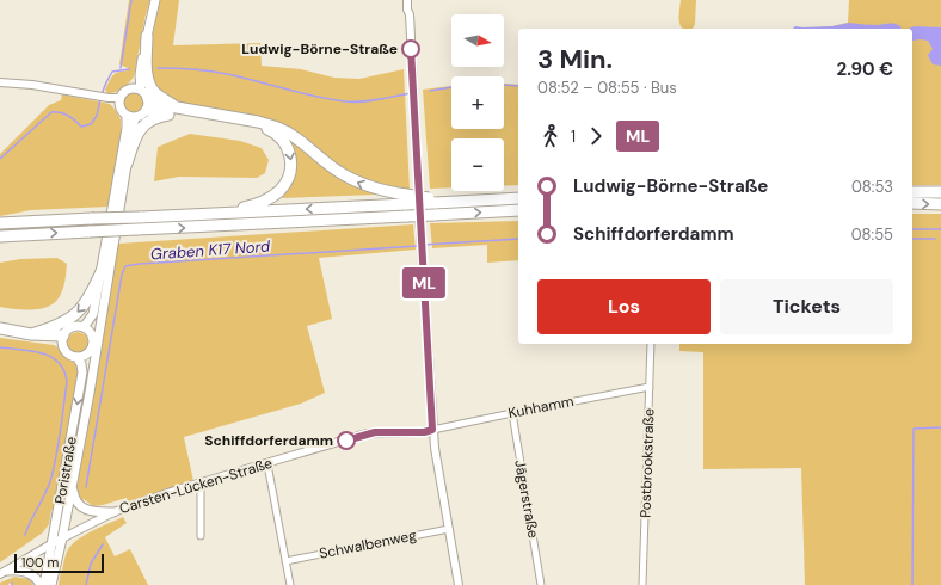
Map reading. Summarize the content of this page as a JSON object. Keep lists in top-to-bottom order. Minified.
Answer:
{"streets":{"main road":["Poristraße"],"street":["Kuhhamm","Postbrookstraße","Carsten-Lücken-Straße","Jägerstraße","Schwalbenweg"]},"crossings":[["Kuhhamm","Postbrookstraße"],["Kuhhamm","Carsten-Lücken-Straße"],["Kuhhamm","Jägerstraße"],["Poristraße","Carsten-Lücken-Straße"]],"water":["Graben K17 Nord"],"places":["Ludwig-Börne-Straße","Schiffdorferdamm"],"lines":["bus line ML"],"scale_bar":"100 m","north":"right","page":{"on_map":"ML","map_buttons":["+","−"],"heading":["3 Min.","08:52 – 08:55 · Bus","2.90 €"],"legs":["1","ML"],"list":[{"name":"Ludwig-Börne-Straße","value":"08:53"},{"name":"Schiffdorferdamm","value":"08:55"}],"buttons":["Los","Tickets"],"scale":"100 m"}}
